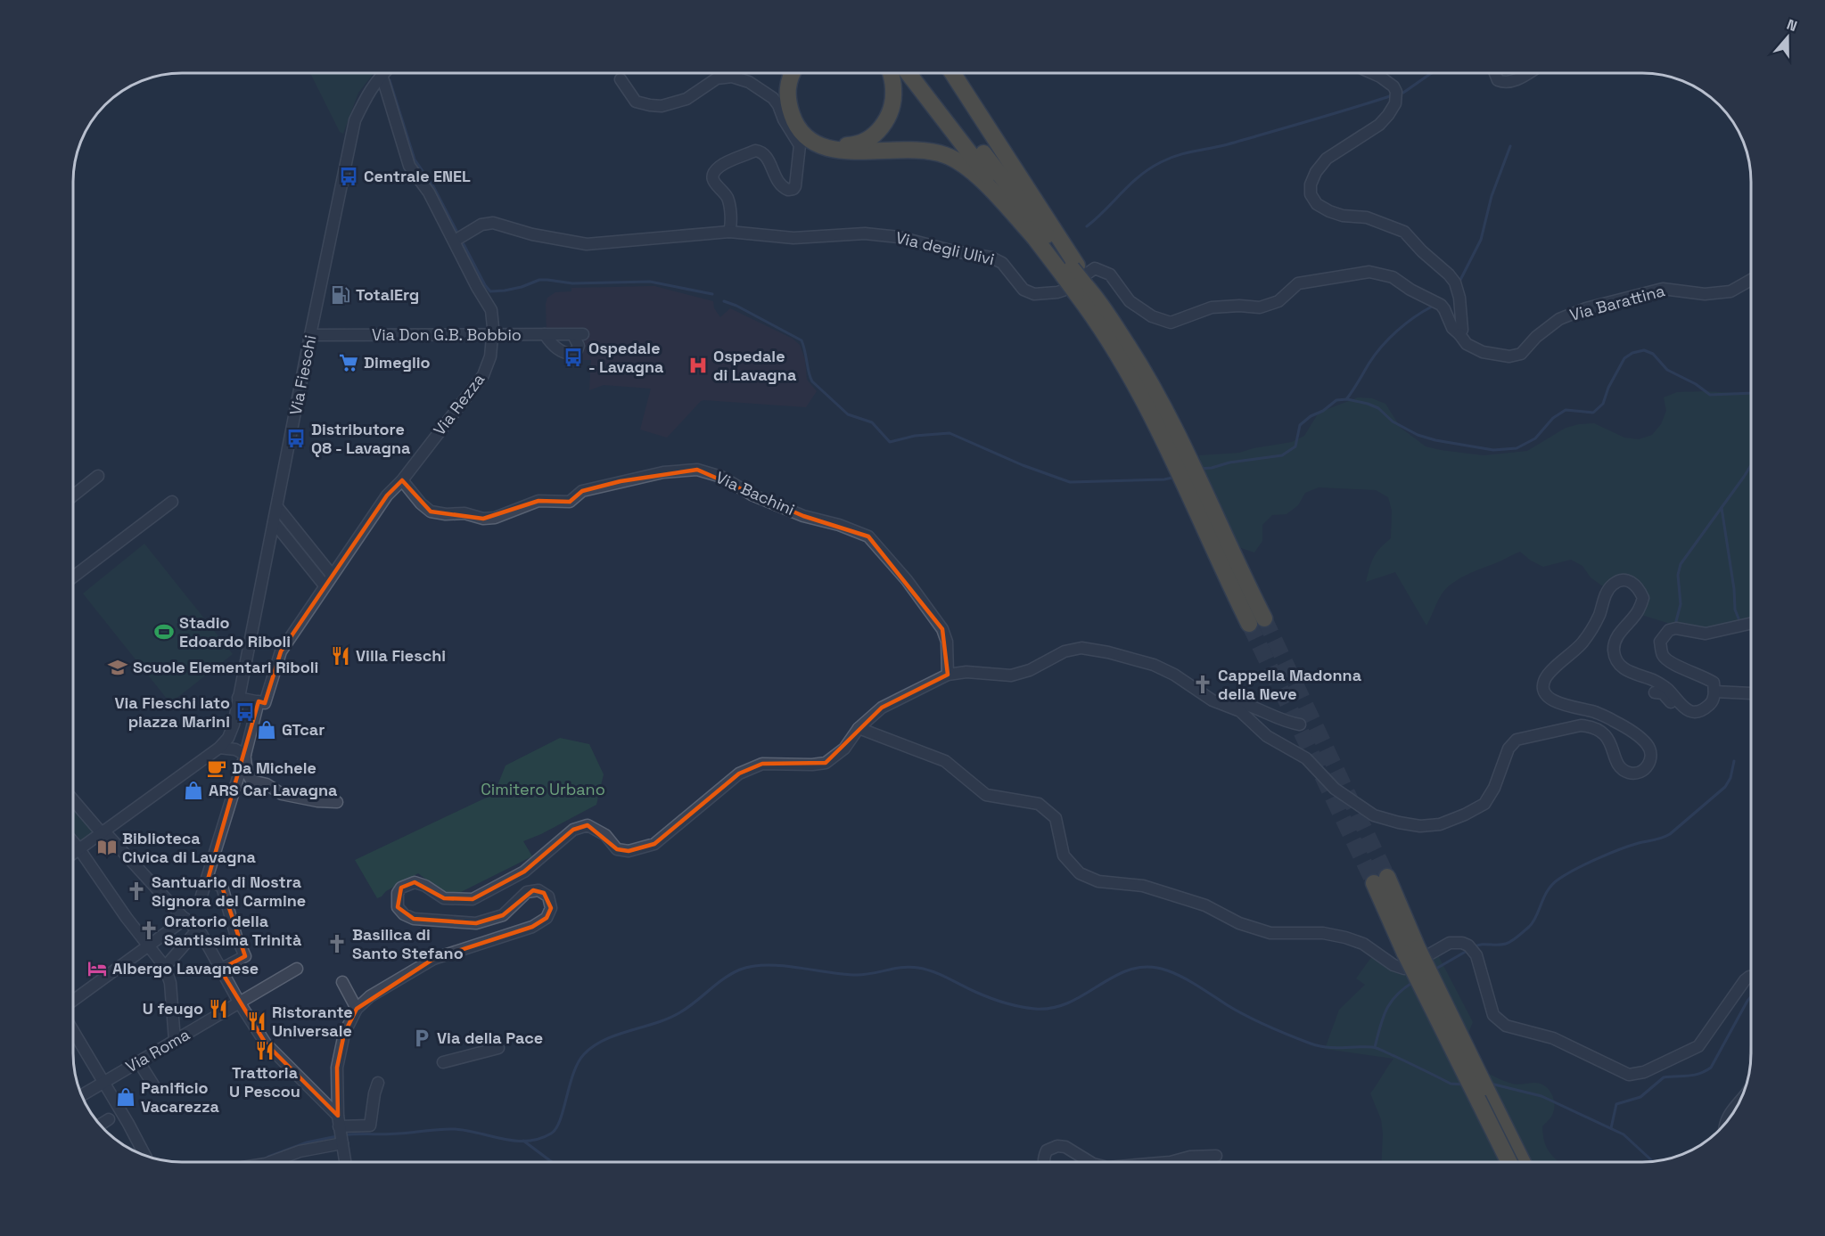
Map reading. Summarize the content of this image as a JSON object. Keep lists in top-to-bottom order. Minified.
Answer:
{"streets":{"street":["Via degli Ulivi","Via Barattina","Via Don G.B. Bobbio","Via Fieschi","Via Rezza","Via Bachini","Via Roma"]},"crossings":[["Via degli Ulivi","Via Barattina"],["Via degli Ulivi","Via Rezza"],["Via Don G.B. Bobbio","Via Fieschi"],["Via Don G.B. Bobbio","Via Rezza"],["Via Fieschi","Via Rezza"],["Via Rezza","Via Bachini"]],"parks":["Cimitero Urbano"],"places":{"bus stop":["Centrale ENEL","Ospedale - Lavagna","Distributore Q8 - Lavagna","Via Fieschi lato piazza Marini"],"fuel station":["TotalErg"],"supermarket":["Dimeglio"],"hospital":["Ospedale di Lavagna"],"sports":["Stadio Edoardo Riboli"],"restaurant":["Villa Fieschi","U feugo","Ristorante Universale","Trattoria U Pescou"],"school or university":["Scuole Elementari Riboli"],"church":["Cappella Madonna della Neve","Santuario di Nostra Signora del Carmine","Oratorio della Santissima Trinità","Basilica di Santo Stefano"],"shop":["GTcar","ARS Car Lavagna","Panificio Vacarezza"],"cafe":["Da Michele"],"library":["Biblioteca Civica di Lavagna"],"hotel":["Albergo Lavagnese"],"parking":["Via della Pace"]},"north":"top"}
